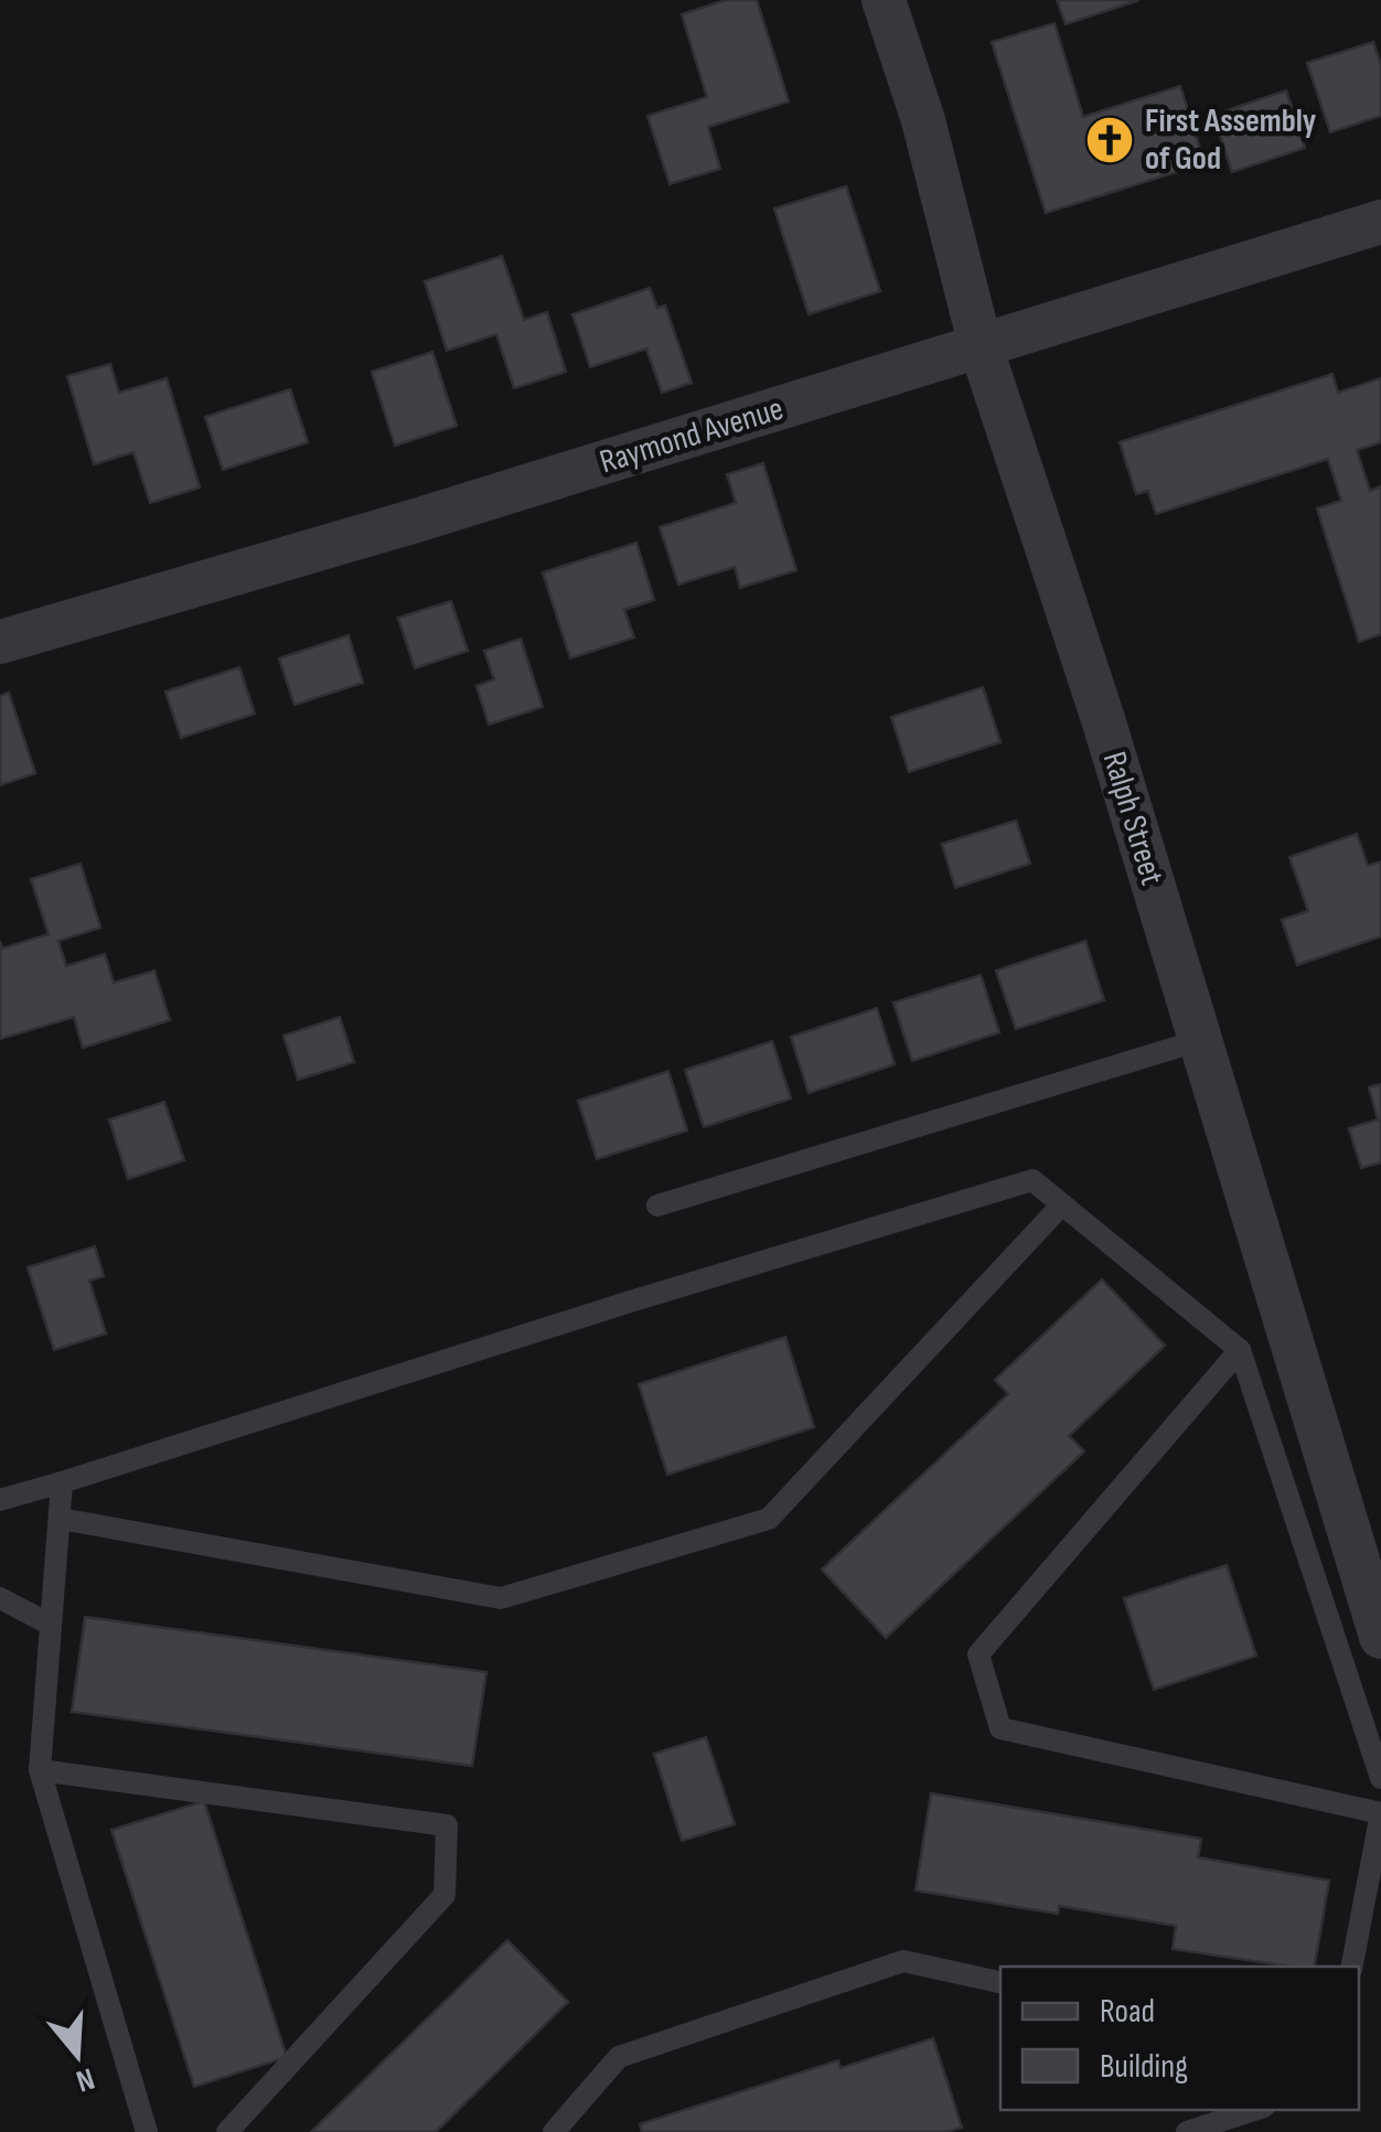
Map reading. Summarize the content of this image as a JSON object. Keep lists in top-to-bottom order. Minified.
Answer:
{"streets":{"street":["Raymond Avenue","Ralph Street"]},"crossings":[["Raymond Avenue","Ralph Street"]],"places":{"church":["First Assembly of God"]},"legend":["Road","Building"],"north":"bottom"}
